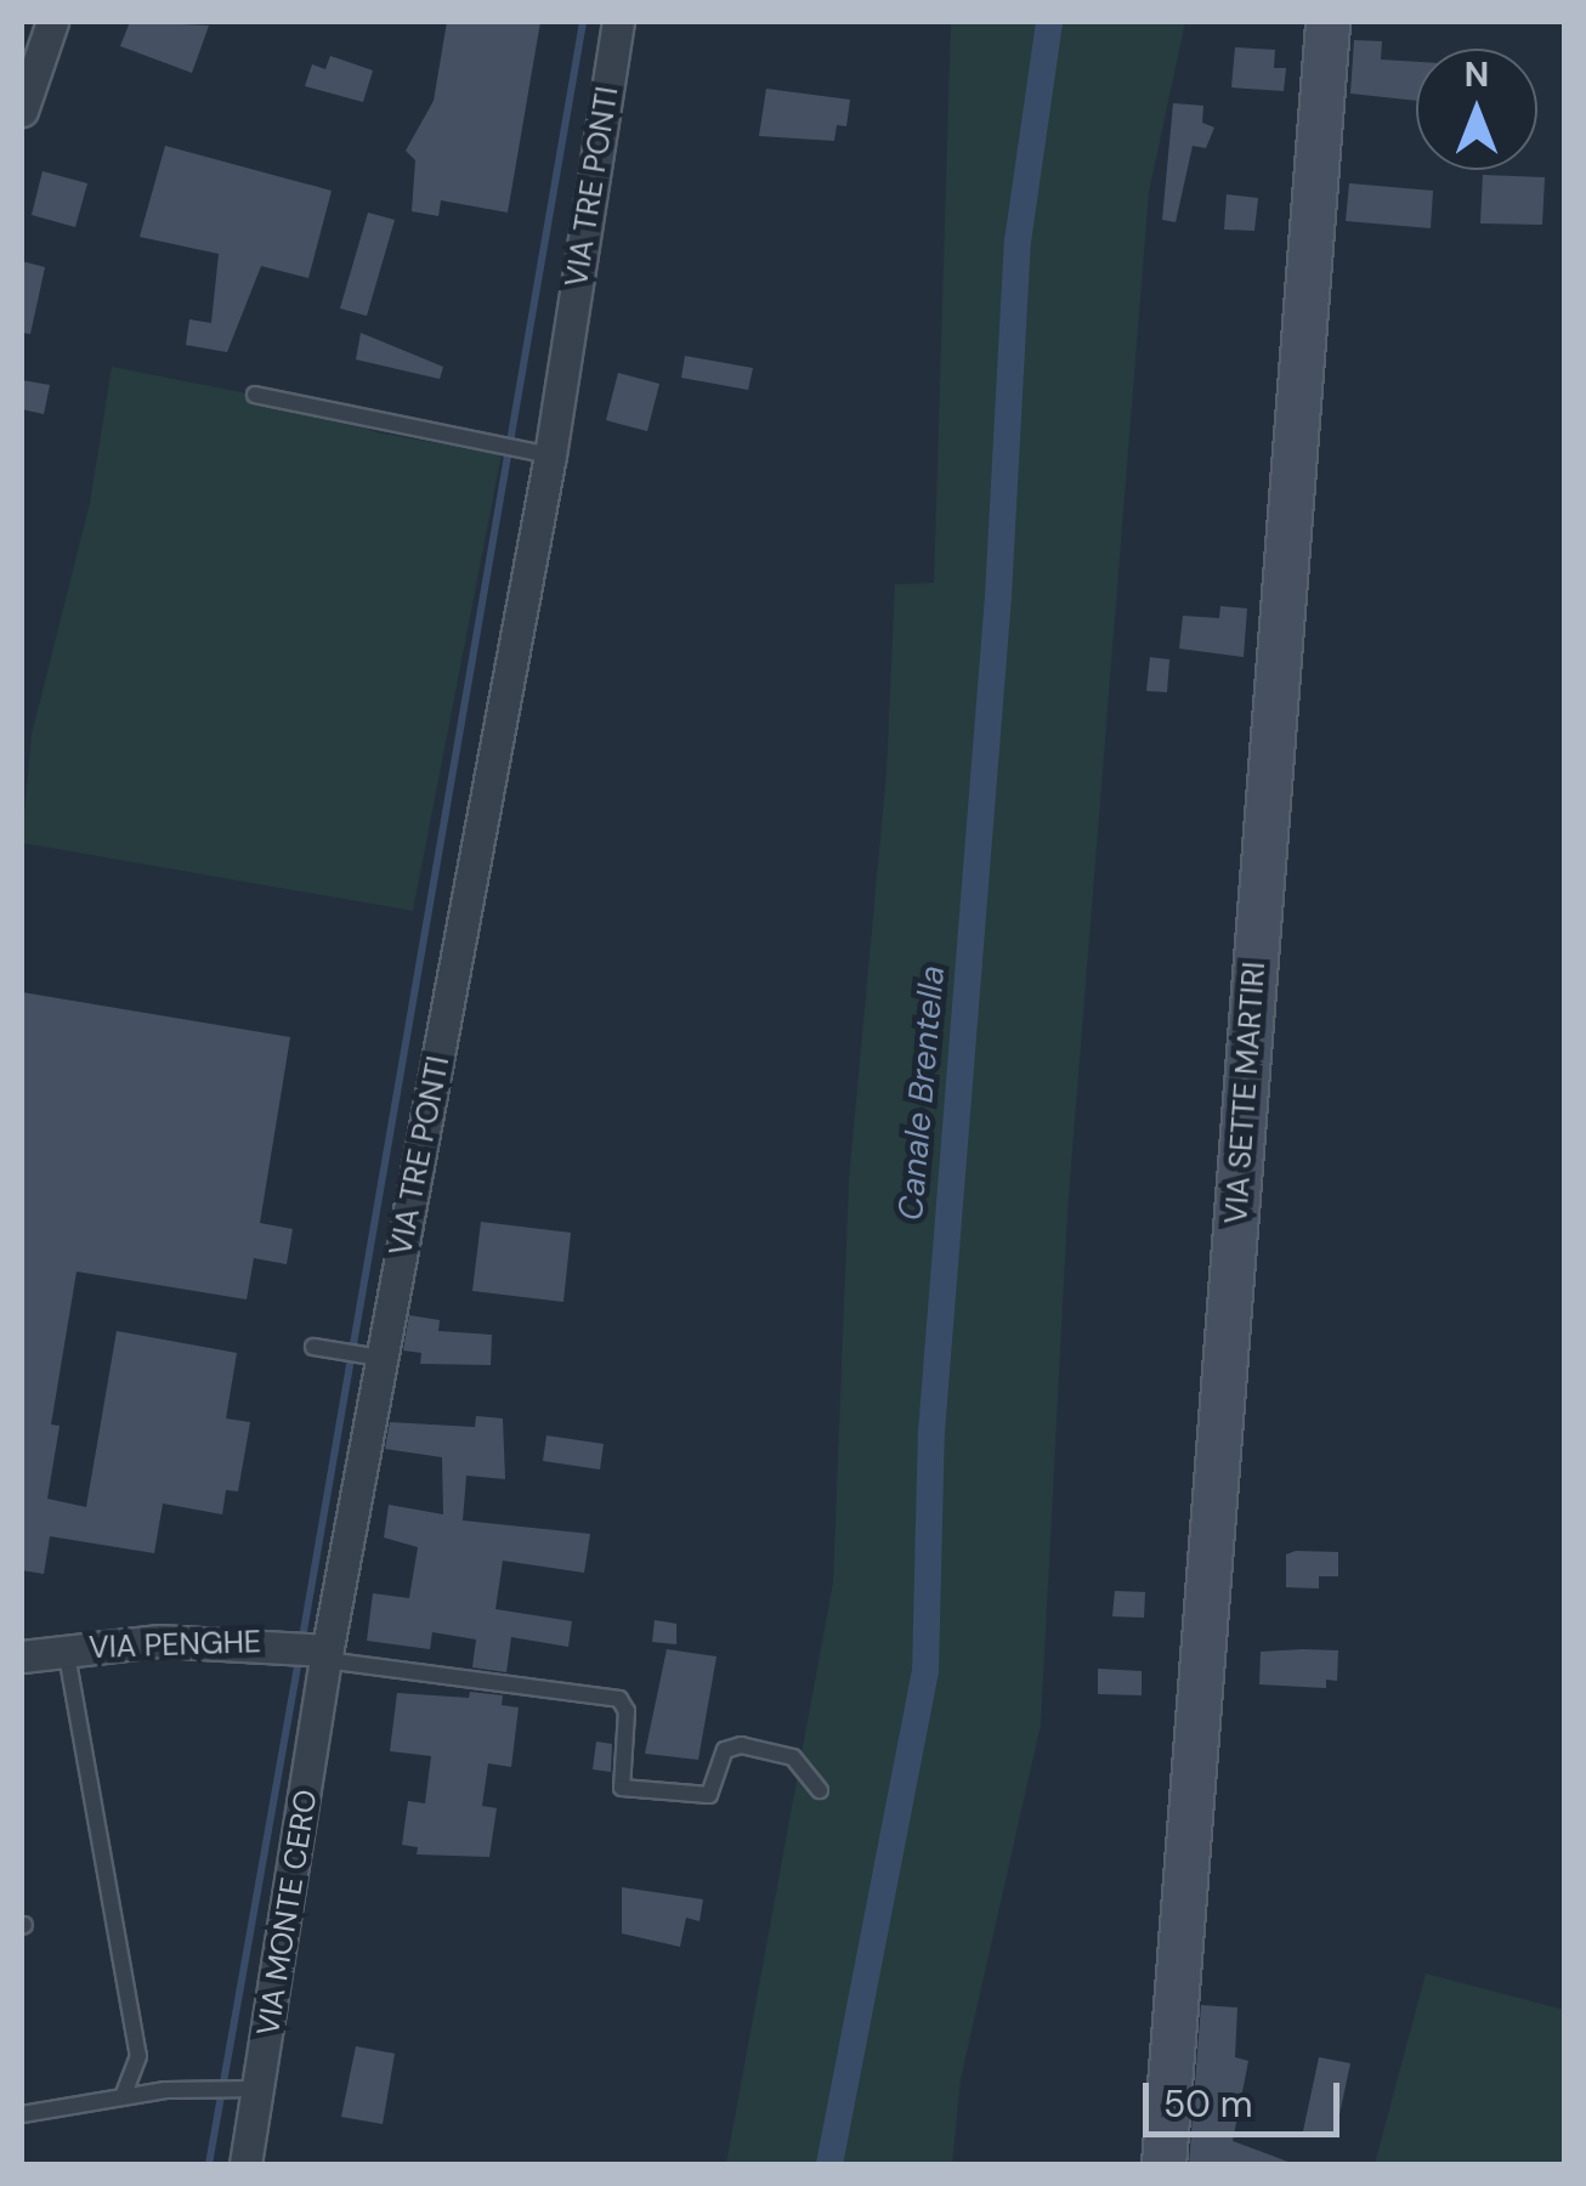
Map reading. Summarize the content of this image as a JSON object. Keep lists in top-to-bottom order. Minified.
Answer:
{"streets":{"main road":["VIA SETTE MARTIRI"],"street":["VIA TRE PONTI","VIA PENGHE","VIA MONTE CERO"]},"crossings":[["VIA TRE PONTI","VIA PENGHE"],["VIA TRE PONTI","VIA MONTE CERO"],["VIA PENGHE","VIA MONTE CERO"]],"water":["Canale Brentella"],"scale_bar":"50 m","north":"top"}
